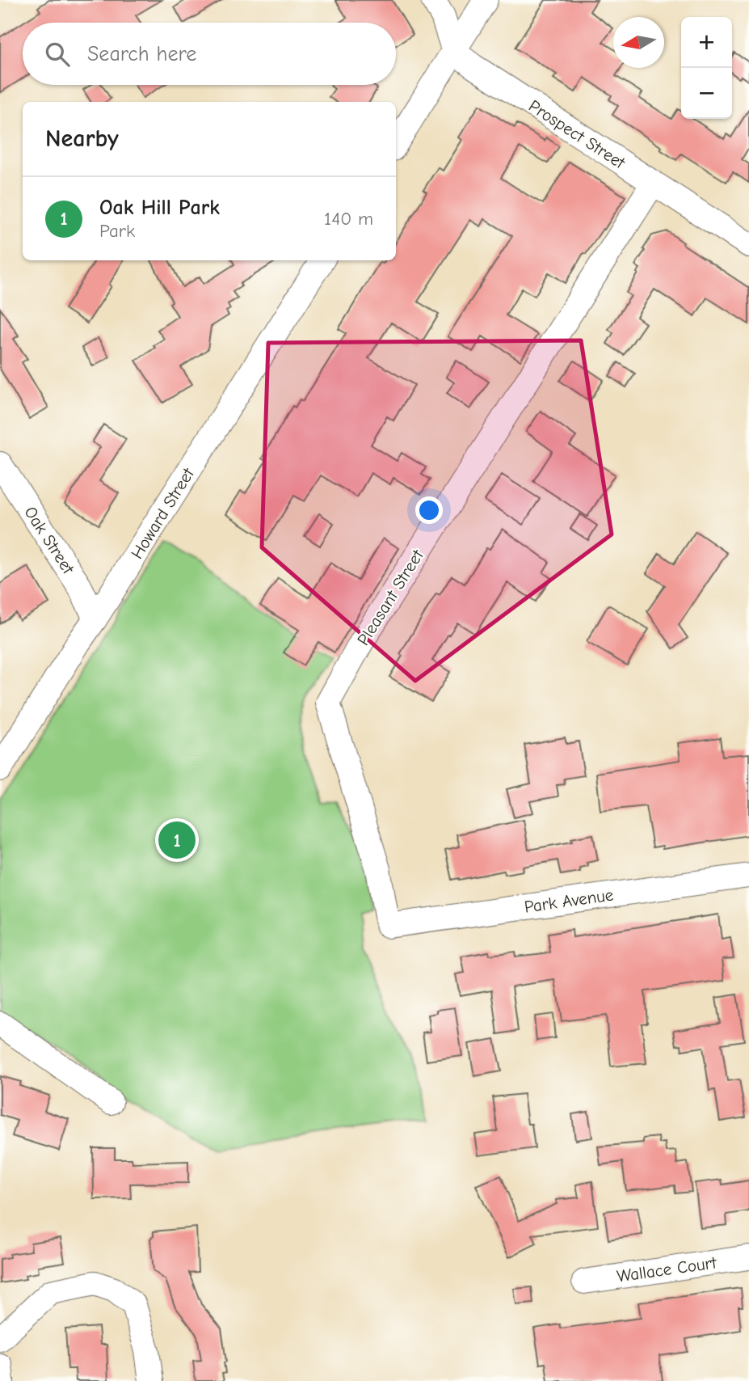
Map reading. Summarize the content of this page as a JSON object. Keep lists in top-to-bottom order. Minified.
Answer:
{"streets":{"street":["Prospect Street","Howard Street","Oak Street","Pleasant Street","Park Avenue","Wallace Court"]},"crossings":[["Prospect Street","Pleasant Street"],["Howard Street","Oak Street"],["Pleasant Street","Park Avenue"]],"north":"left","page":{"map_buttons":["+","−"],"search":"Search here","heading":"Nearby","list":[{"mark":"1","name":"Oak Hill Park","note":"Park","value":"140 m"}],"pins":"1"}}
